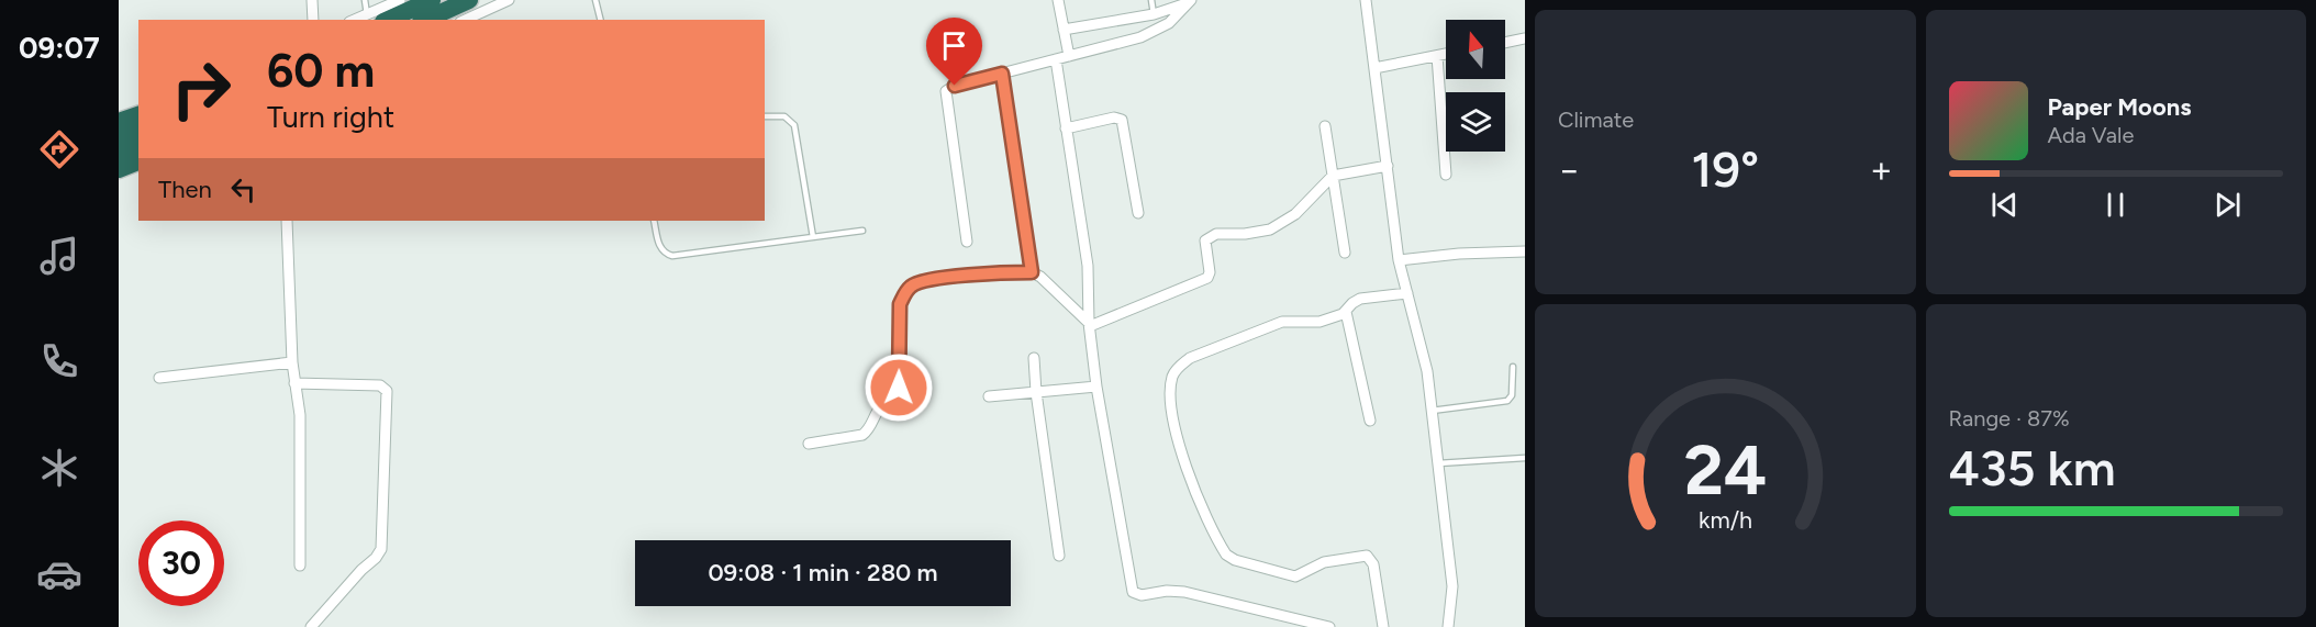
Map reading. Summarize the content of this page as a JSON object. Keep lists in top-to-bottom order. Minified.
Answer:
{"north":"top","page":{"tabs":"09:07","tile":["Climate",["Range · 87%","435 km"]],"turn":["60 m","Turn right"],"song":["Paper Moons","Ada Vale"],"heat":["−","19°","+"],"then":"Then","limit":"30","trip":"09:08 · 1 min · 280 m","gauge":["24","km/h"]}}
